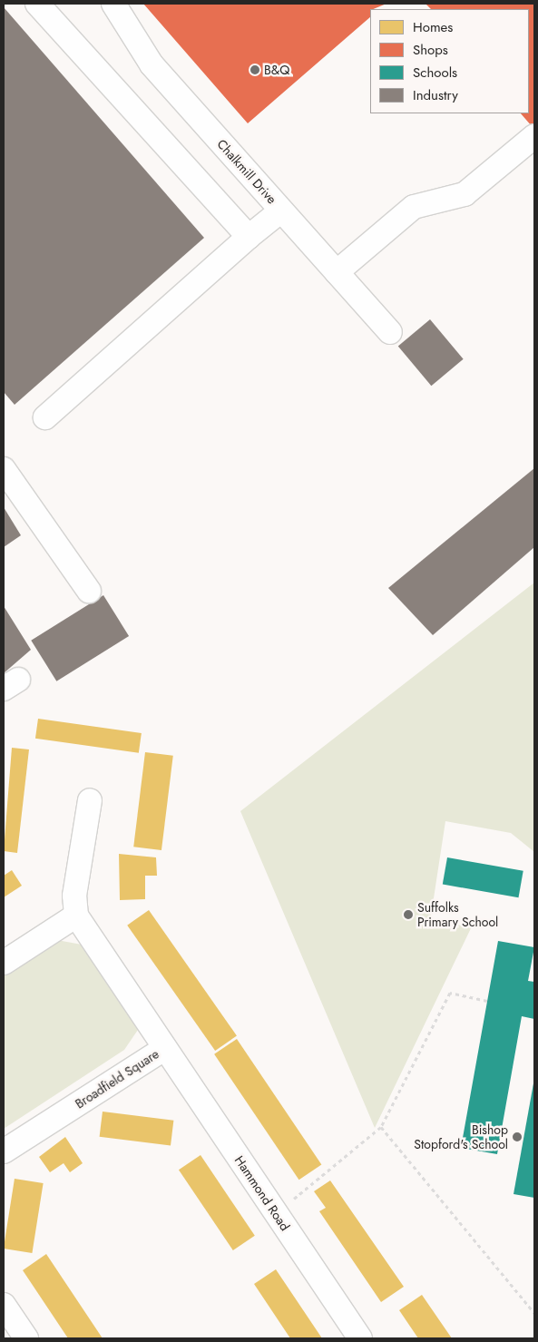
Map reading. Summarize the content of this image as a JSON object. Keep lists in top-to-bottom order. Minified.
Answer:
{"streets":{"street":["Chalkmill Drive","Broadfield Square","Hammond Road"]},"crossings":[["Broadfield Square","Hammond Road"]],"places":["B&Q","Suffolks Primary School","Bishop Stopford's School"],"legend":["Homes","Shops","Schools","Industry"]}
